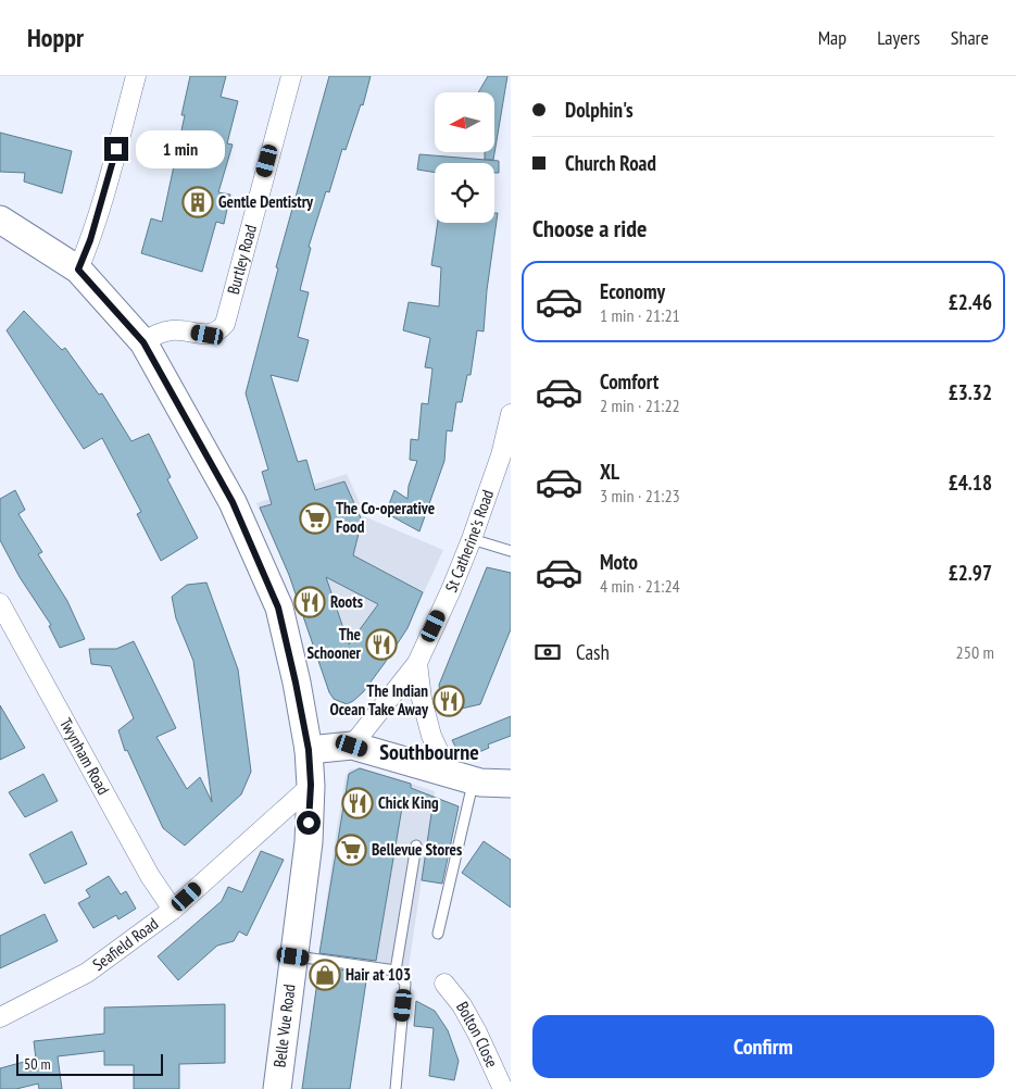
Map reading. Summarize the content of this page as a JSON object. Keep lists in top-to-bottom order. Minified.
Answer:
{"streets":{"main road":["Belle Vue Road"],"street":["Burtley Road","St Catherine's Road","Twynham Road","Seafield Road","Bolton Close"]},"crossings":[["Burtley Road","Belle Vue Road"],["Twynham Road","Seafield Road"],["Seafield Road","Belle Vue Road"]],"districts":["Southbourne"],"places":{"building":["Gentle Dentistry"],"supermarket":["The Co-operative Food","Bellevue Stores"],"restaurant":["Roots","The Schooner","The Indian Ocean Take Away","Chick King"],"shop":["Hair at 103"]},"scale_bar":"50 m","north":"left","page":{"header":"Hoppr","nav":["Map","Layers","Share"],"banner":["Dolphin's","Church Road"],"bubble":"1 min","heading":"Choose a ride","list":[{"name":"Economy","note":"1 min · 21:21","value":"£2.46"},{"name":"Comfort","note":"2 min · 21:22","value":"£3.32"},{"name":"XL","note":"3 min · 21:23","value":"£4.18"},{"name":"Moto","note":"4 min · 21:24","value":"£2.97"}],"pay":["Cash","250 m"],"buttons":"Confirm","scale":"50 m"}}
